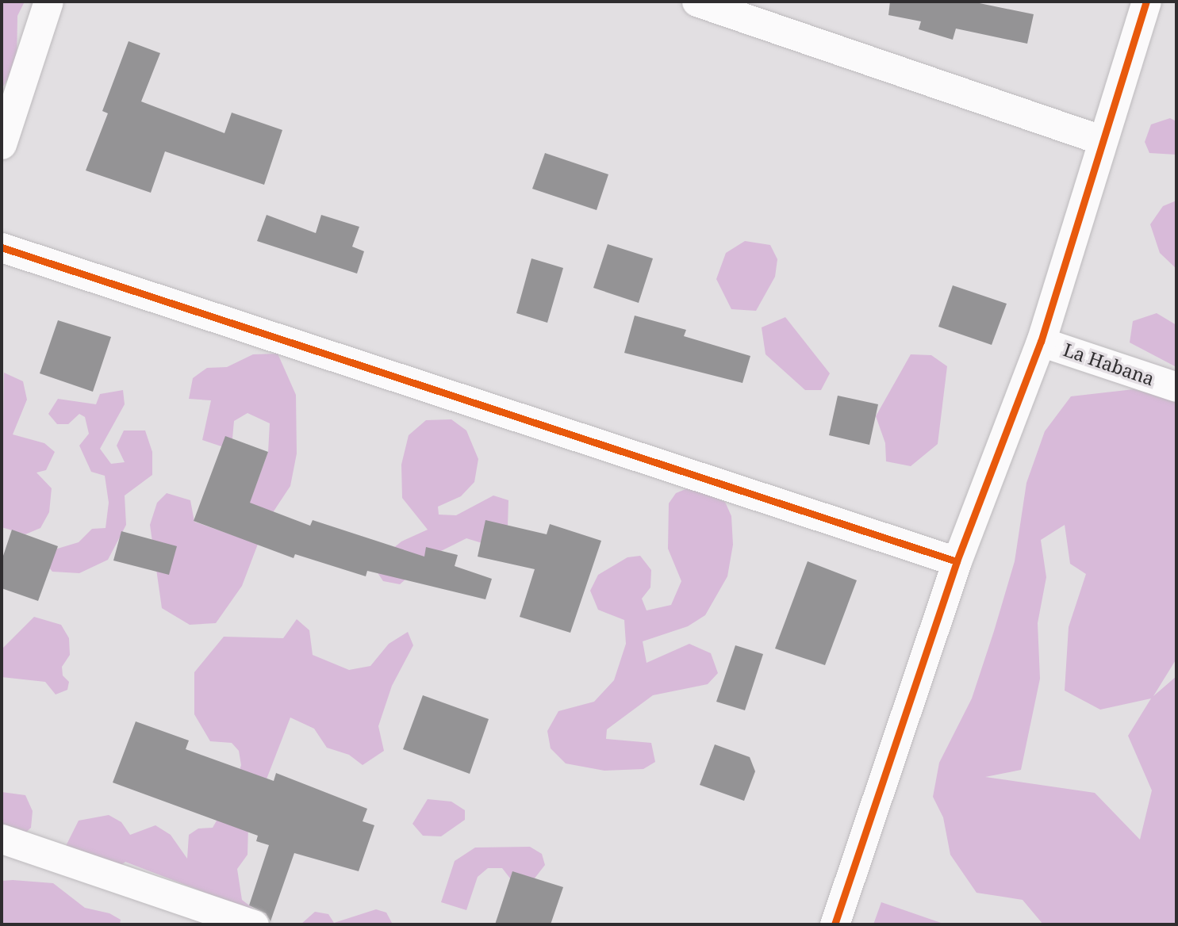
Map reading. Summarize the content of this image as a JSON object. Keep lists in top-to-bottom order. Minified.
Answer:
{"streets":{"street":["La Habana"]}}
